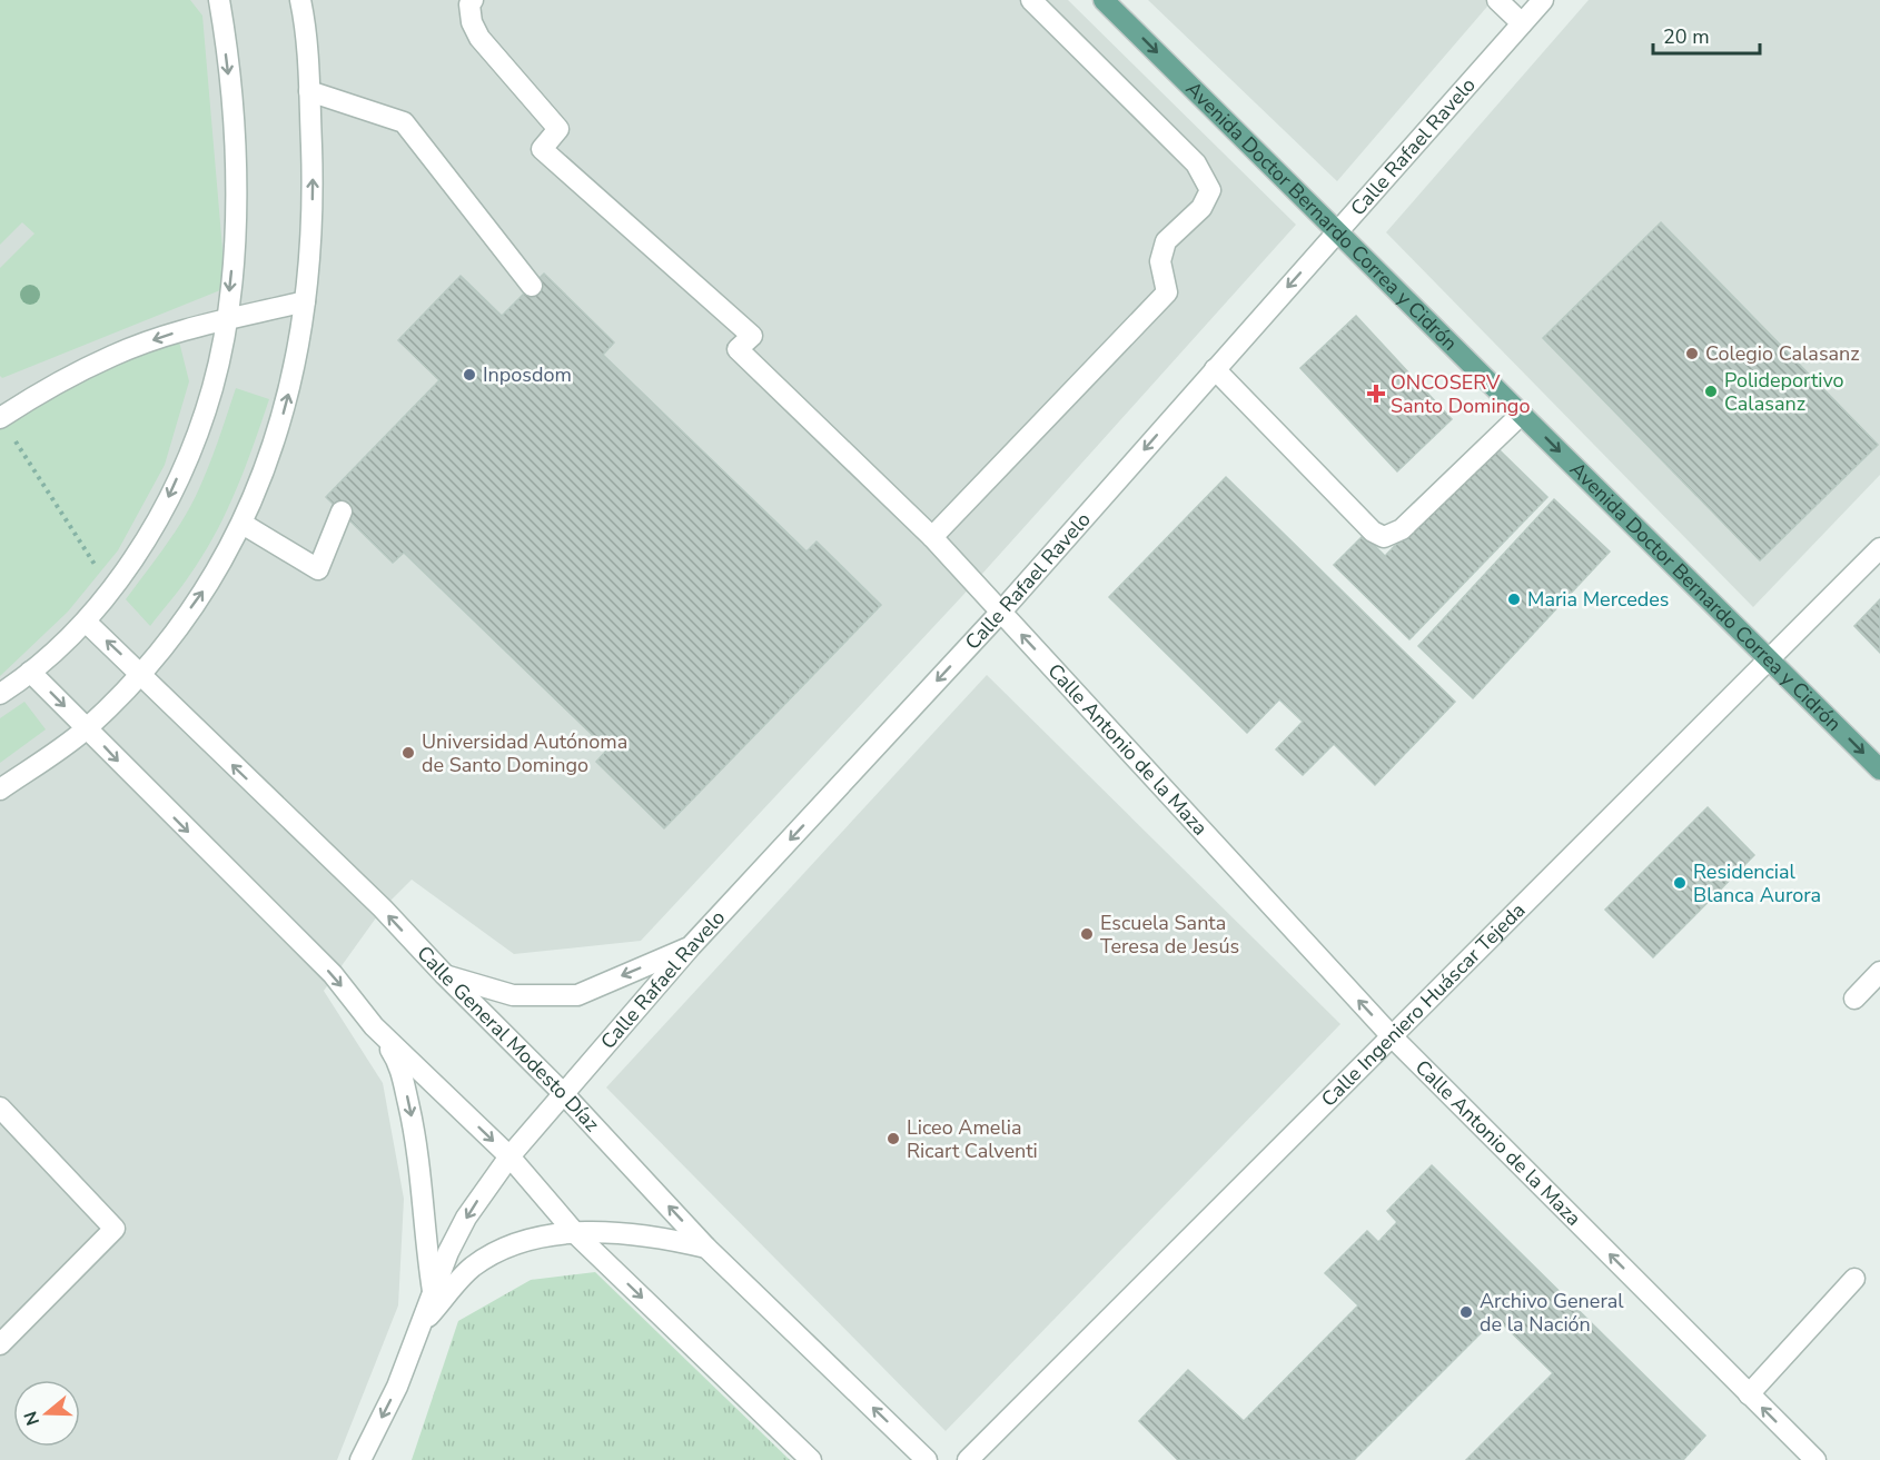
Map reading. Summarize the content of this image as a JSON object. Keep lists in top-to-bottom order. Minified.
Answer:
{"streets":{"main road":["Avenida Doctor Bernardo Correa y Cidrón"],"street":["Calle Rafael Ravelo","Calle Antonio de la Maza","Calle Ingeniero Huáscar Tejeda","Calle General Modesto Díaz"]},"crossings":[["Calle Rafael Ravelo","Avenida Doctor Bernardo Correa y Cidrón"],["Calle Rafael Ravelo","Calle Antonio de la Maza"],["Calle Rafael Ravelo","Calle General Modesto Díaz"],["Avenida Doctor Bernardo Correa y Cidrón","Calle Ingeniero Huáscar Tejeda"],["Calle Antonio de la Maza","Calle Ingeniero Huáscar Tejeda"]],"one_way":["Calle Rafael Ravelo","Avenida Doctor Bernardo Correa y Cidrón","Calle Antonio de la Maza"],"places":{"other":["Colegio Calasanz","Inposdom","Polideportivo Calasanz","Maria Mercedes","Universidad Autónoma de Santo Domingo","Residencial Blanca Aurora","Escuela Santa Teresa de Jesús","Liceo Amelia Ricart Calventi","Archivo General de la Nación"],"health":["ONCOSERV Santo Domingo"]},"scale_bar":"20 m","north":"left"}
